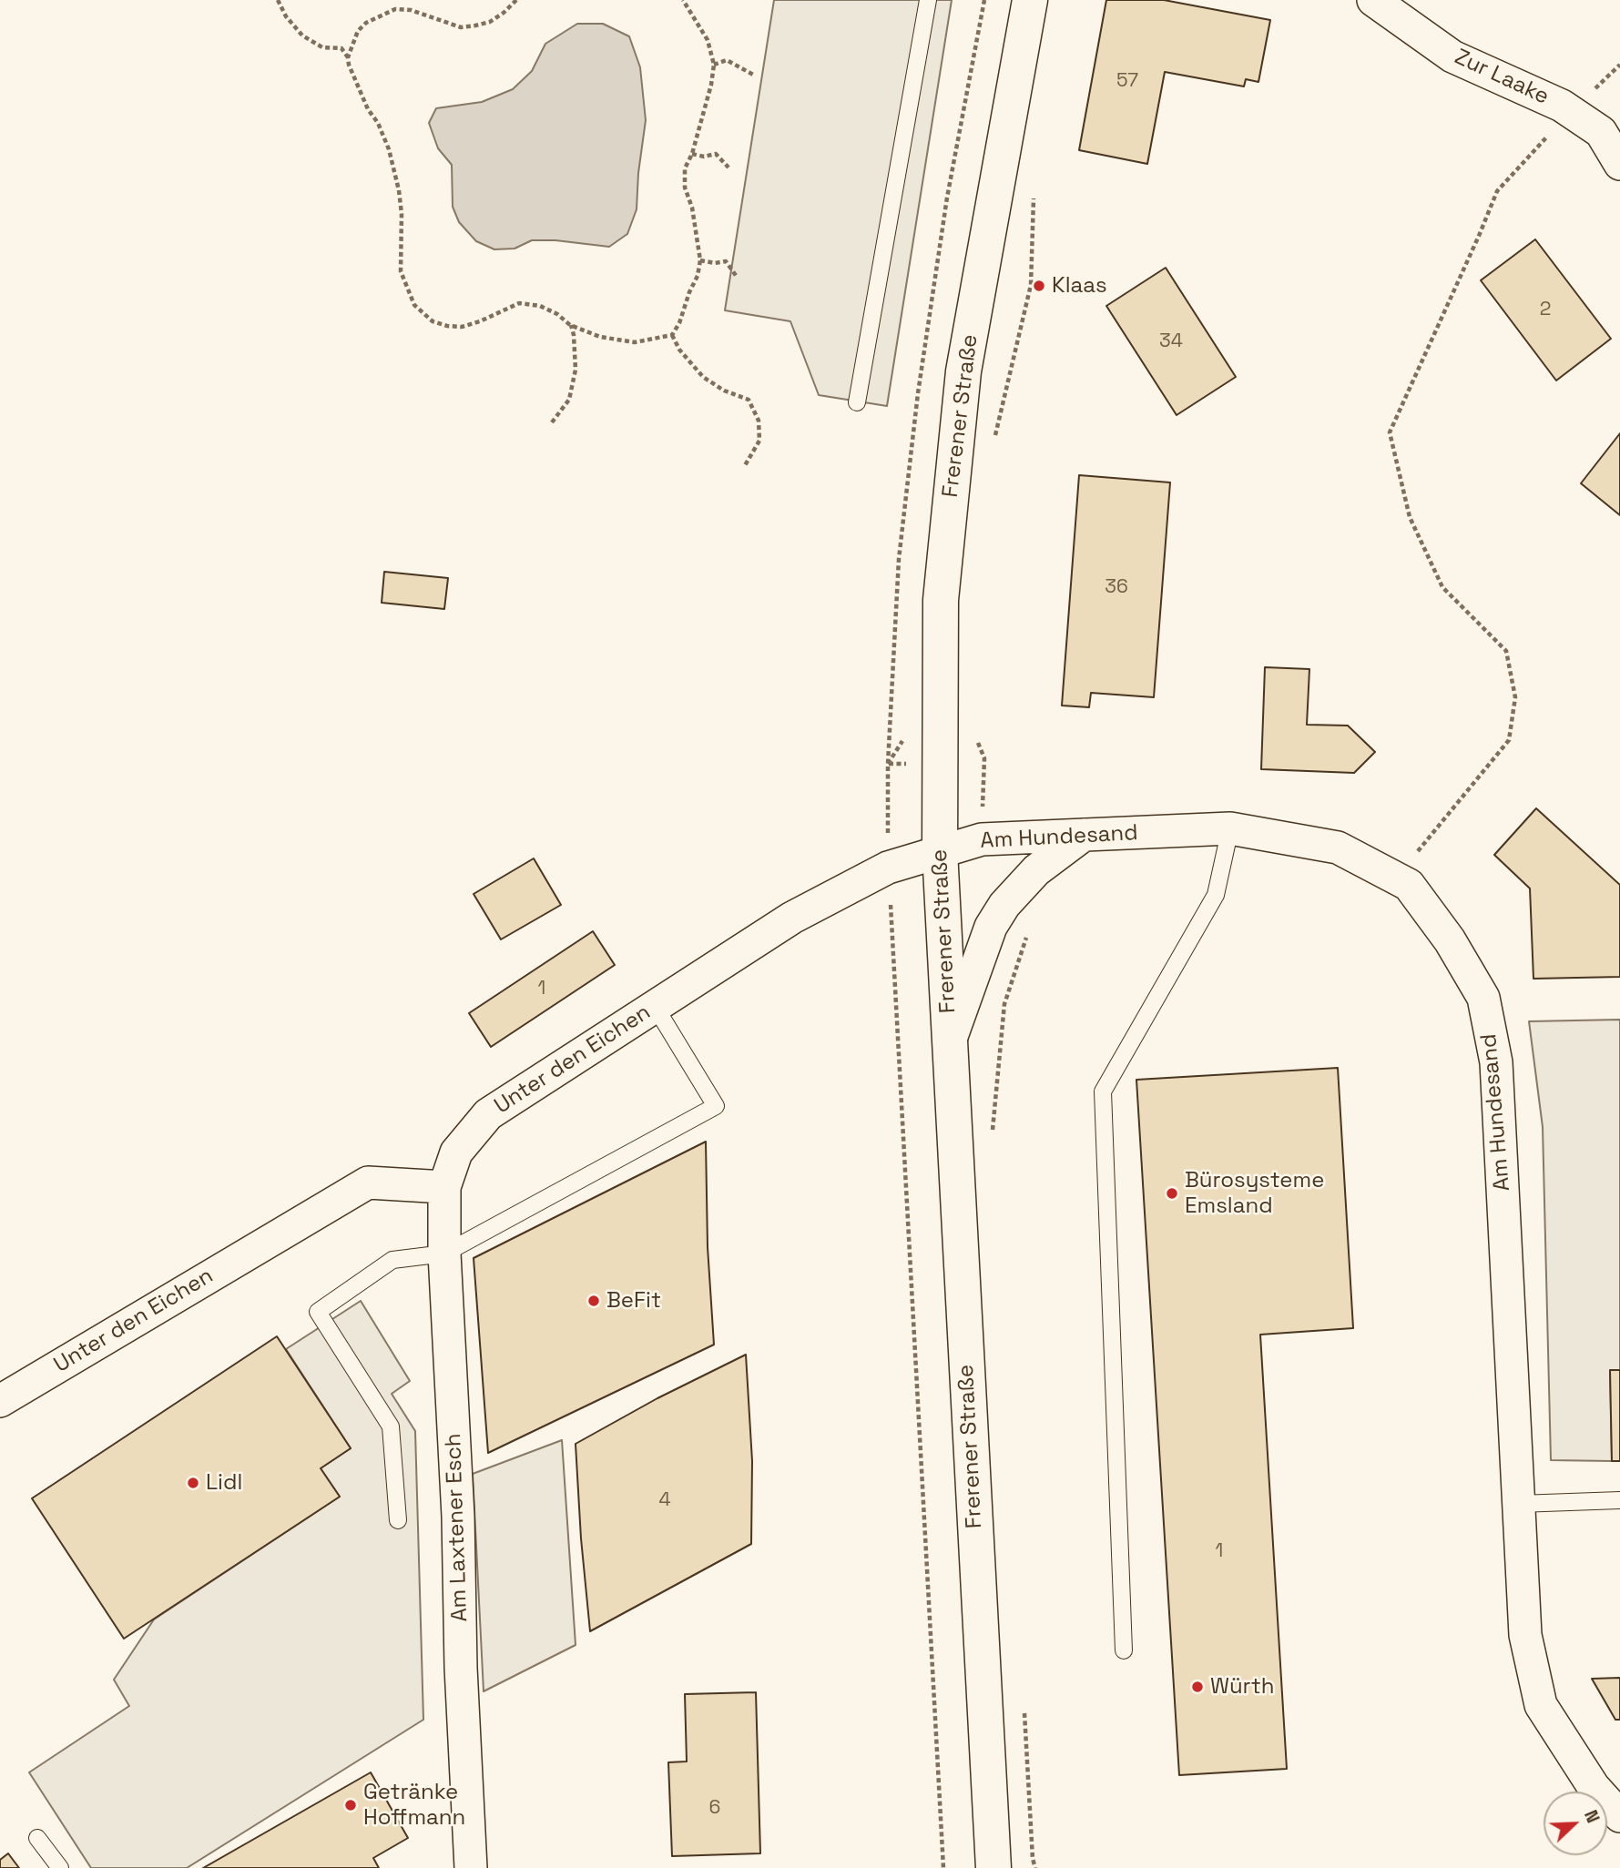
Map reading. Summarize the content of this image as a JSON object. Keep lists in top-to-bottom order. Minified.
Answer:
{"streets":{"main road":["Frerener Straße"],"street":["Zur Laake","Am Hundesand","Unter den Eichen","Am Laxtener Esch"]},"crossings":[["Frerener Straße","Am Hundesand"],["Frerener Straße","Unter den Eichen"],["Am Hundesand","Unter den Eichen"],["Unter den Eichen","Am Laxtener Esch"]],"places":["Klaas","Bürosysteme Emsland","BeFit","Lidl","Würth","Getränke Hoffmann"],"house_numbers":["57","2","34","36","1","4","1","6"],"north":"top right"}
